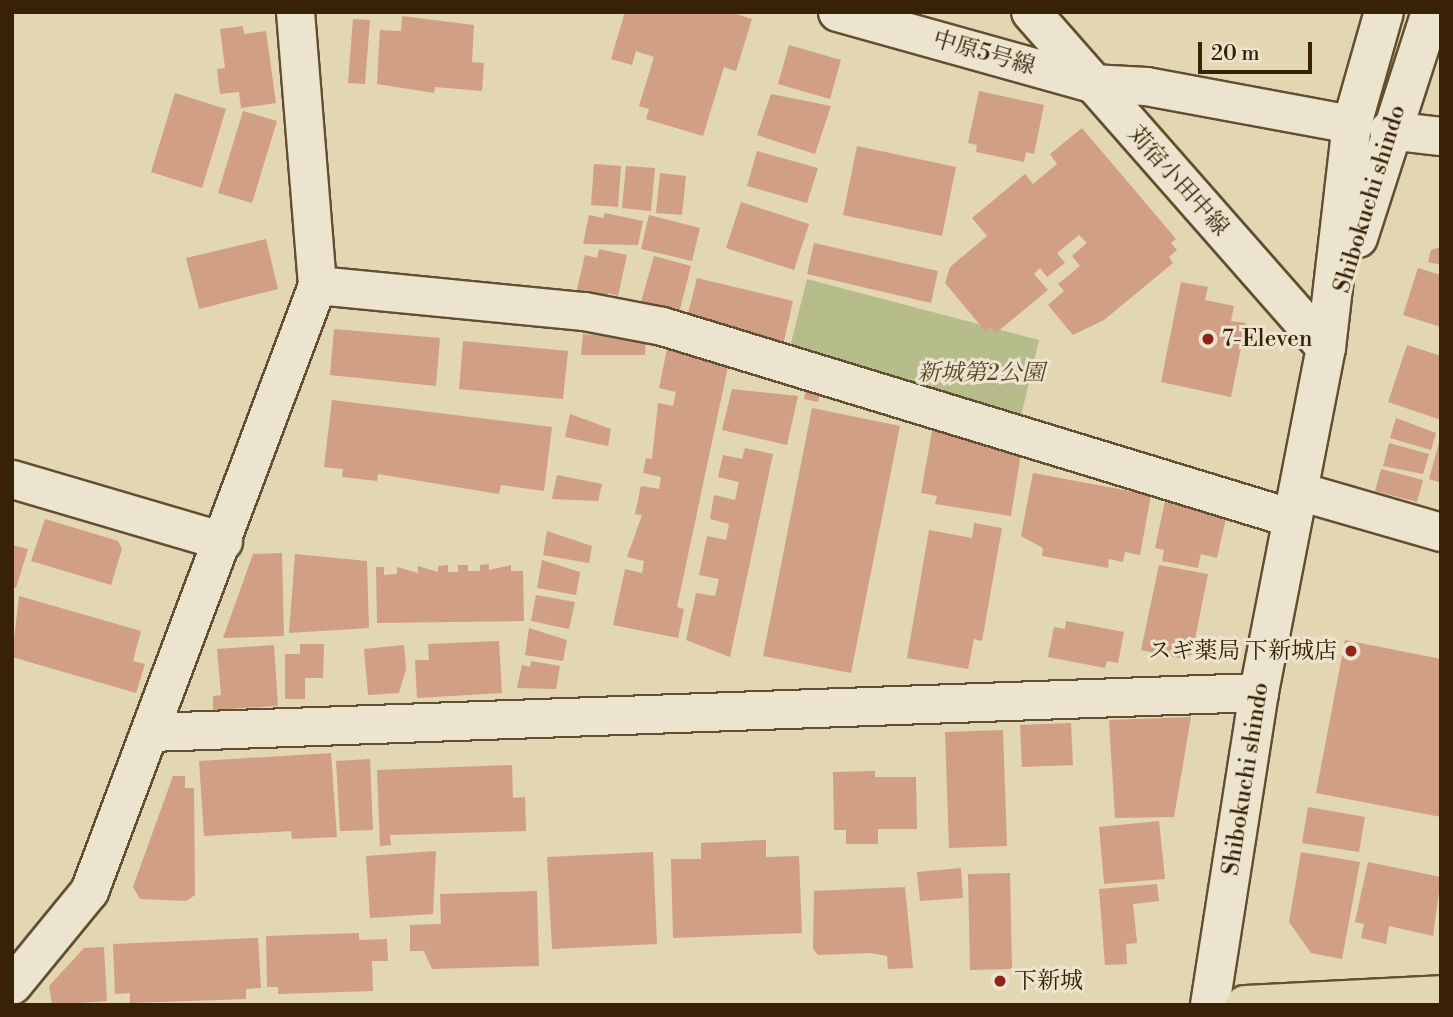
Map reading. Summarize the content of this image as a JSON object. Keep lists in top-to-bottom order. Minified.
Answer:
{"streets":{"street":["中原5号線","苅宿小田中線","Shibokuchi shindo"]},"crossings":[["中原5号線","苅宿小田中線"],["中原5号線","Shibokuchi shindo"],["苅宿小田中線","Shibokuchi shindo"]],"parks":["新城第2公園"],"places":["7-Eleven","スギ薬局 下新城店","下新城"],"scale_bar":"20 m"}
